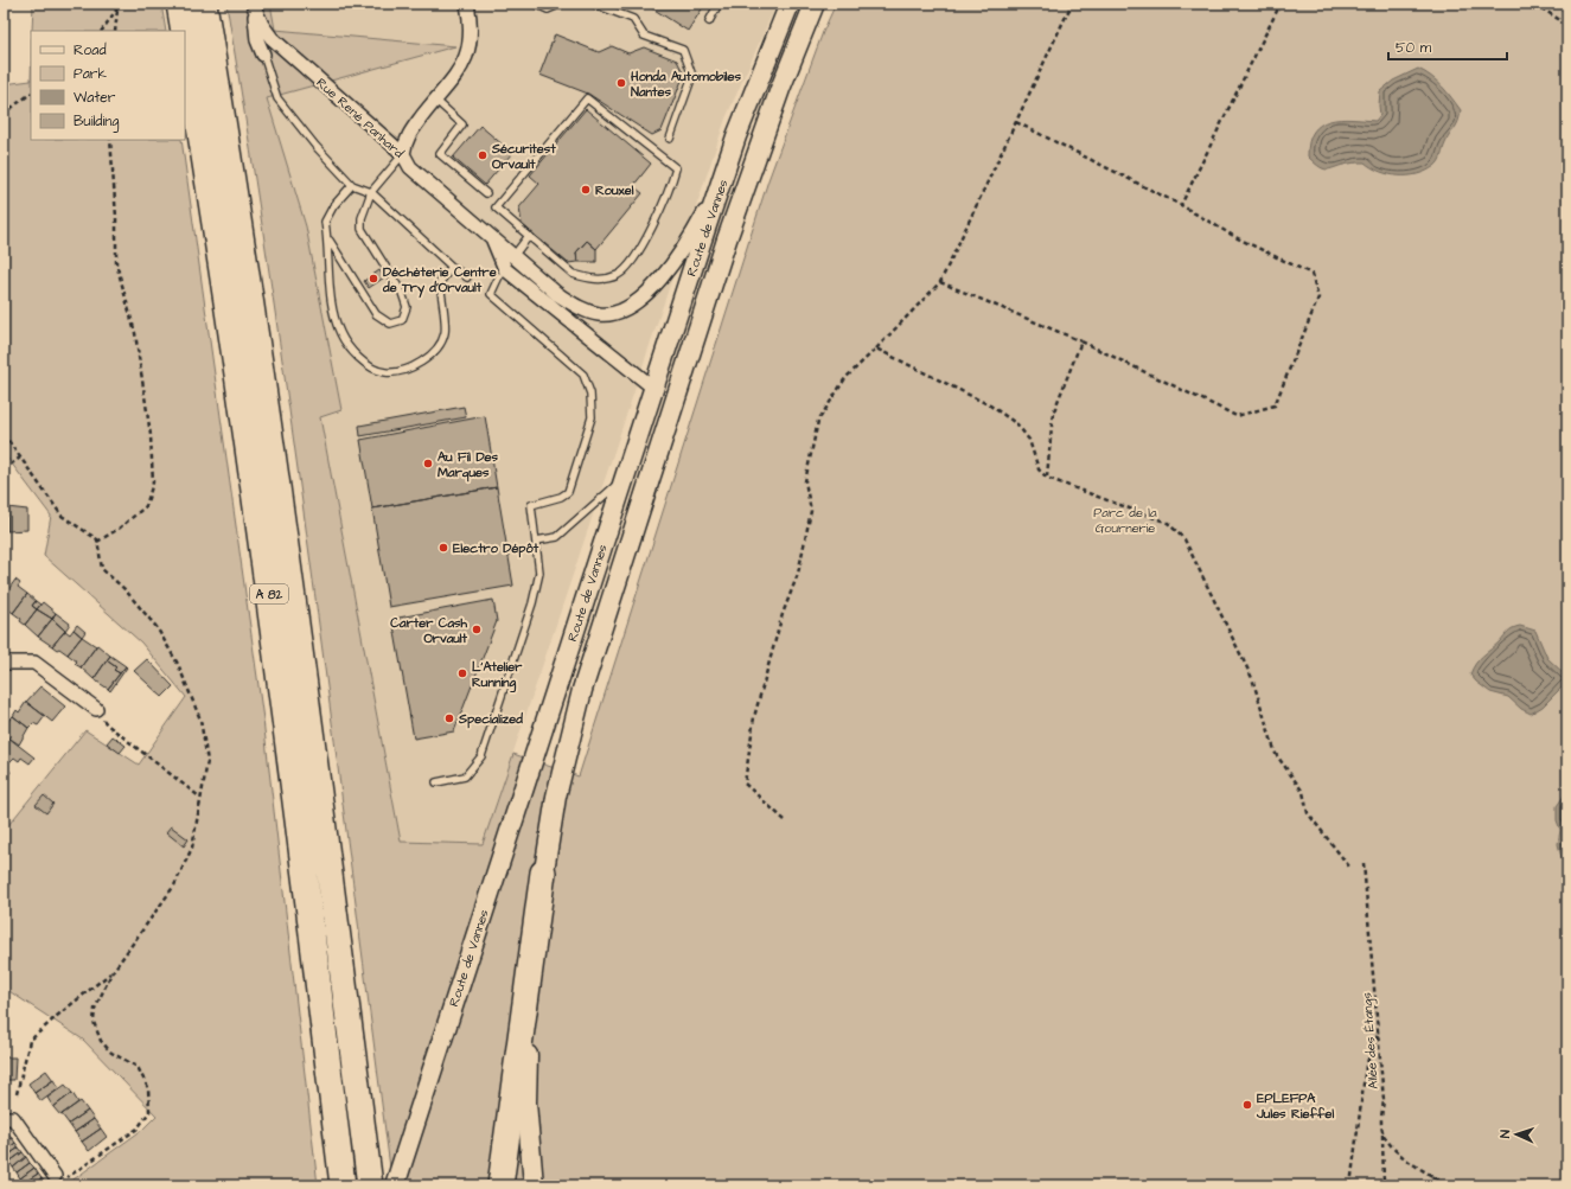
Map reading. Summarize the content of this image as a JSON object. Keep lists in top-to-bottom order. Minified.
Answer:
{"streets":{"highway":["A 82"],"main road":["Route de Vannes"],"street":["Rue René Panhard"],"path":["Allée des Étangs"]},"crossings":[["Rue René Panhard","Route de Vannes"]],"parks":["Parc de la Gournerie"],"places":["Honda Automobiles Nantes","Sécuritest Orvault","Rouxel","Déchèterie Centre de Try d'Orvault","Au Fil Des Marques","Electro Dépôt","Carter Cash Orvault","L'Atelier Running","Specialized","EPLEFPA Jules Rieffel"],"legend":["Road","Park","Water","Building"],"scale_bar":"50 m","north":"left"}
